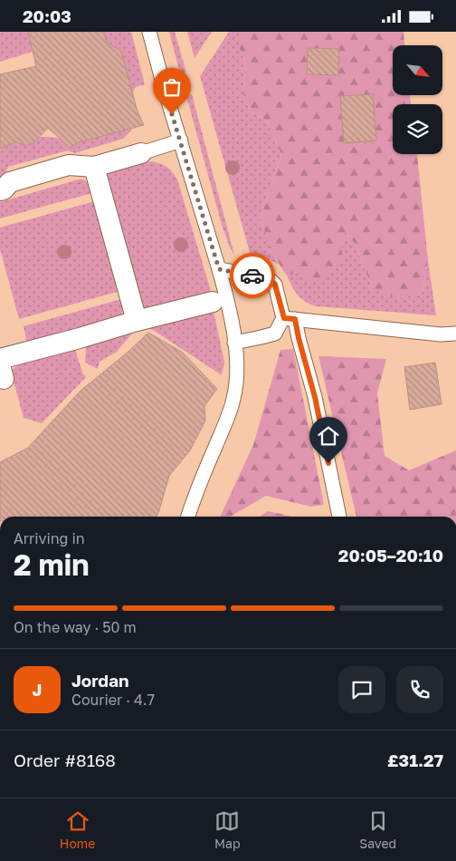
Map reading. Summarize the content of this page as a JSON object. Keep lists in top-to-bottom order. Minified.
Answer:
{"north":"bottom right","page":{"status":"20:03","heading":["2 min","Arriving in","20:05–20:10"],"panel":["Jordan","Courier · 4.7","Order #8168","£31.27"],"bar":"On the way · 50 m","round":"J","tabs":["Home","Map","Saved"]}}
